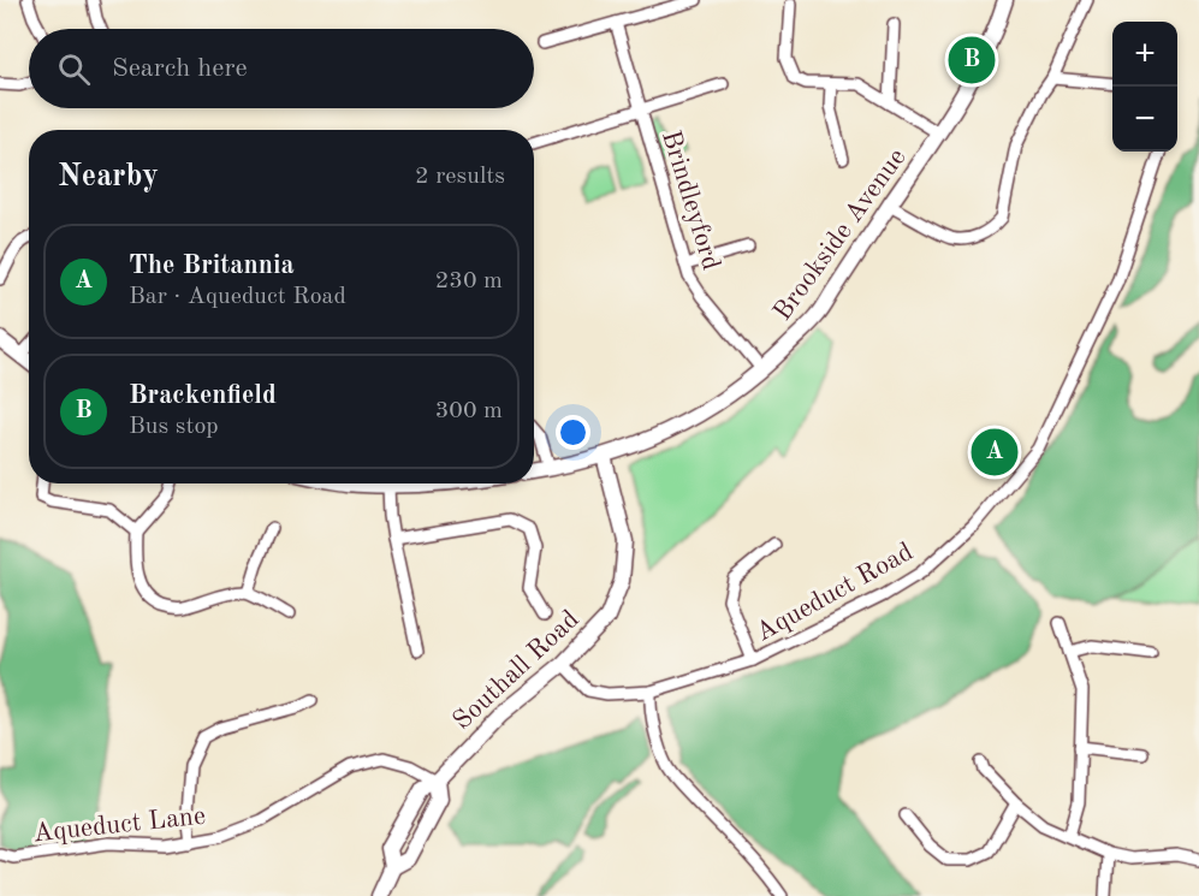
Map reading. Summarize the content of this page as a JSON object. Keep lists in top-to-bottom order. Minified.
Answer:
{"streets":{"street":["Brindleyford","Brookside Avenue","Aqueduct Road","Southall Road","Aqueduct Lane"]},"crossings":[["Brindleyford","Brookside Avenue"],["Brookside Avenue","Southall Road"],["Aqueduct Road","Southall Road"],["Southall Road","Aqueduct Lane"]],"page":{"map_buttons":["+","−"],"search":"Search here","pins":["B","A"],"heading":["Nearby","2 results"],"list":[{"mark":"A","name":"The Britannia","note":"Bar · Aqueduct Road","value":"230 m"},{"mark":"B","name":"Brackenfield","note":"Bus stop","value":"300 m"}]}}
